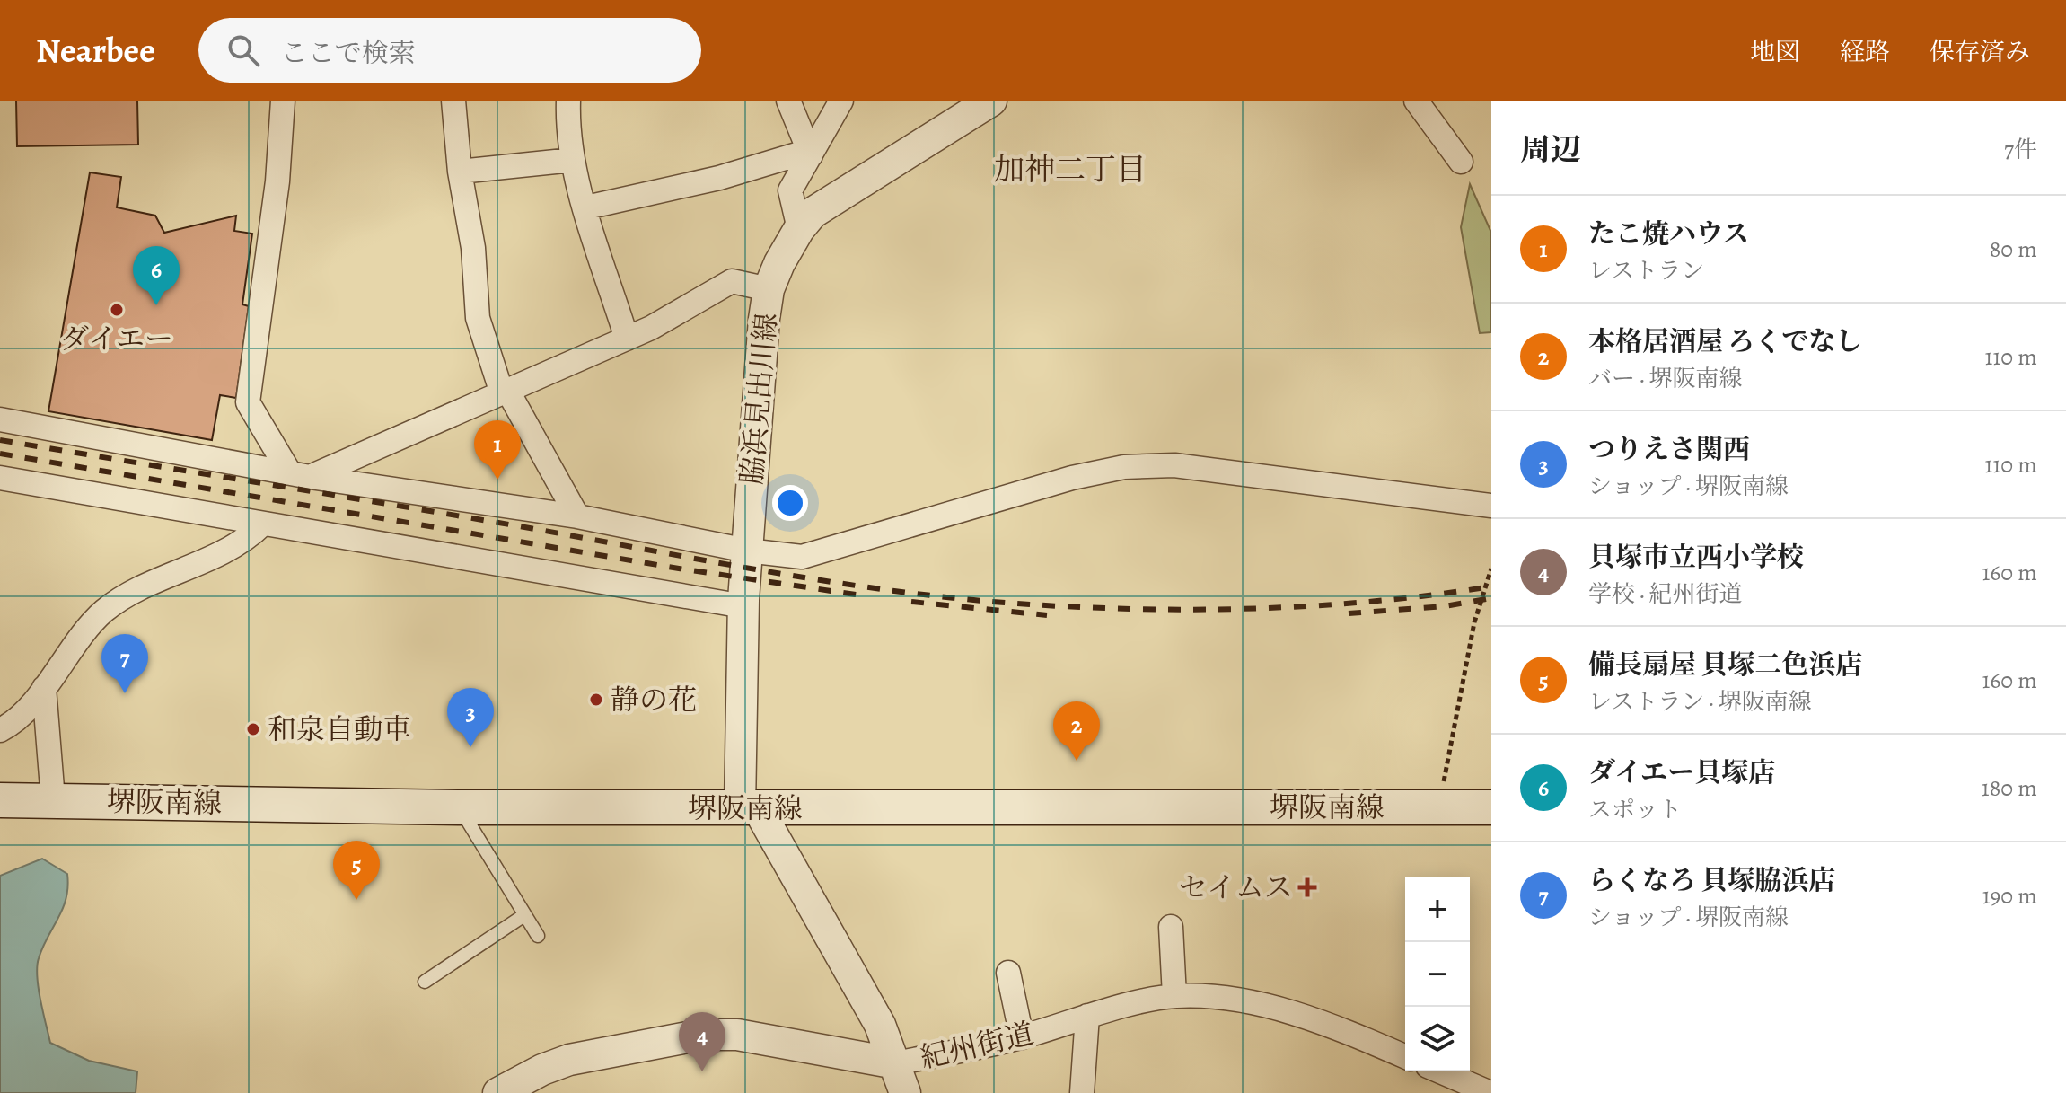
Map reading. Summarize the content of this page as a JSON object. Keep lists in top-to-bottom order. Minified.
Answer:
{"streets":{"main road":["堺阪南線"],"street":["脇浜見出川線","紀州街道"]},"crossings":[["脇浜見出川線","堺阪南線"]],"districts":["加神二丁目"],"places":{"other":["ダイエー","静の花","和泉自動車"],"health":["セイムス"]},"page":{"header":"Nearbee","search":"ここで検索","nav":["地図","経路","保存済み"],"heading":["周辺","7件"],"list":[{"mark":"1","name":"たこ焼ハウス","note":"レストラン","value":"80 m"},{"mark":"2","name":"本格居酒屋 ろくでなし","note":"バー · 堺阪南線","value":"110 m"},{"mark":"3","name":"つりえさ関西","note":"ショップ · 堺阪南線","value":"110 m"},{"mark":"4","name":"貝塚市立西小学校","note":"学校 · 紀州街道","value":"160 m"},{"mark":"5","name":"備長扇屋 貝塚二色浜店","note":"レストラン · 堺阪南線","value":"160 m"},{"mark":"6","name":"ダイエー貝塚店","note":"スポット","value":"180 m"},{"mark":"7","name":"らくなろ 貝塚脇浜店","note":"ショップ · 堺阪南線","value":"190 m"}],"pins":["6","1","7","3","2","5","4"],"map_buttons":["+","−"]}}
